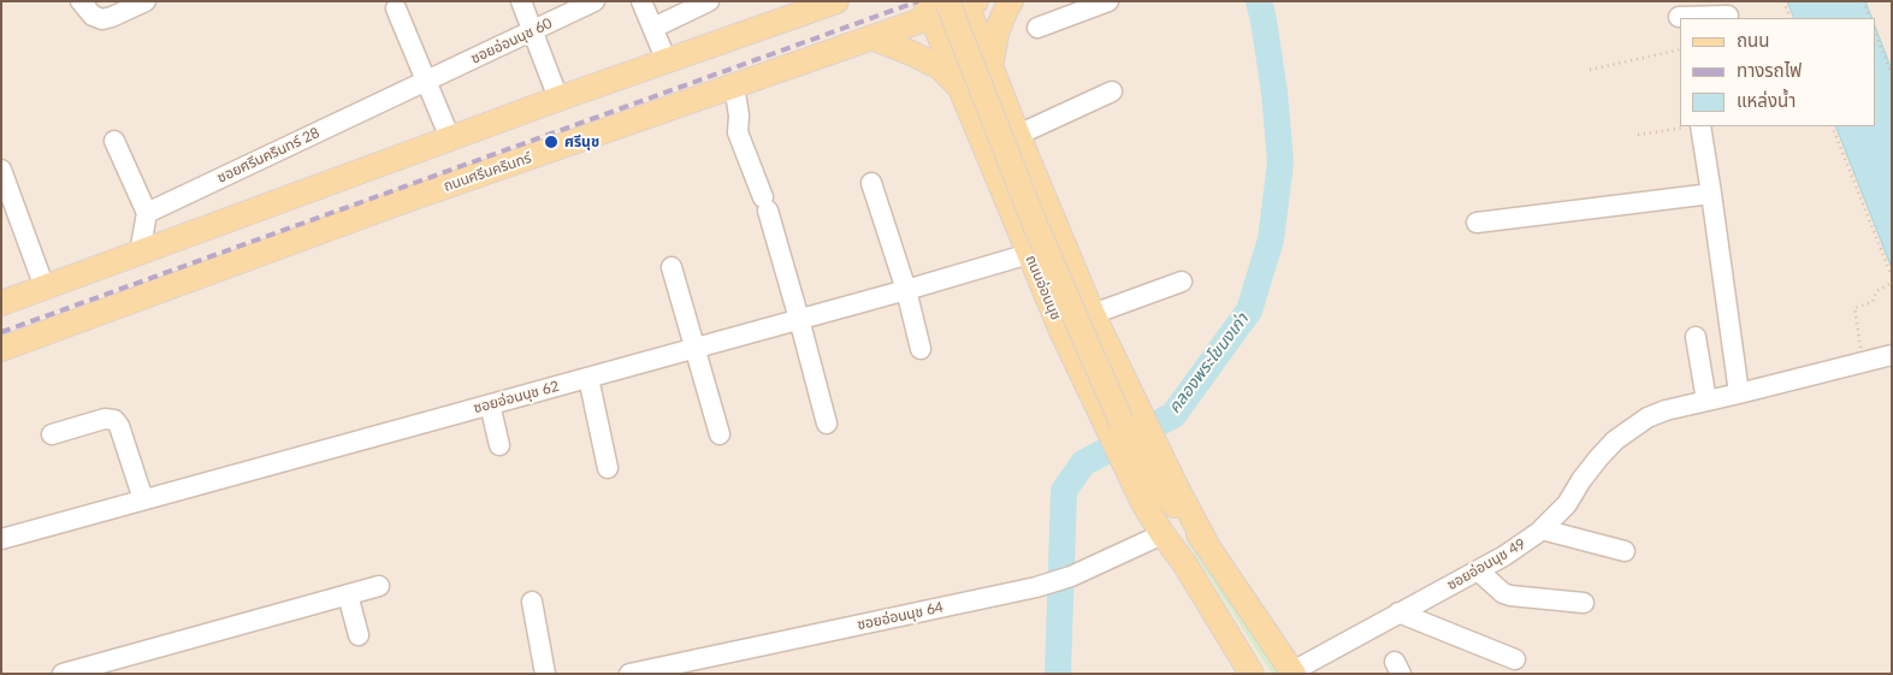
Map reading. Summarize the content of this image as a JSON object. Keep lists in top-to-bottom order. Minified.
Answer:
{"streets":{"main road":["ถนนศรีนครินทร์","ถนนอ่อนนุช"],"street":["ซอยอ่อนนุช 60","ซอยศรีนครินทร์ 28","ซอยอ่อนนุช 62","ซอยอ่อนนุช 49","ซอยอ่อนนุช 64"]},"crossings":[["ซอยอ่อนนุช 60","ซอยศรีนครินทร์ 28"],["ถนนศรีนครินทร์","ถนนอ่อนนุช"],["ถนนอ่อนนุช","ซอยอ่อนนุช 62"],["ถนนอ่อนนุช","ซอยอ่อนนุช 49"],["ถนนอ่อนนุช","ซอยอ่อนนุช 64"]],"water":["คลองพระโขนงเก่า"],"places":["ศรีนุช"],"legend":["ถนน","ทางรถไฟ","แหล่งน้ำ"]}
